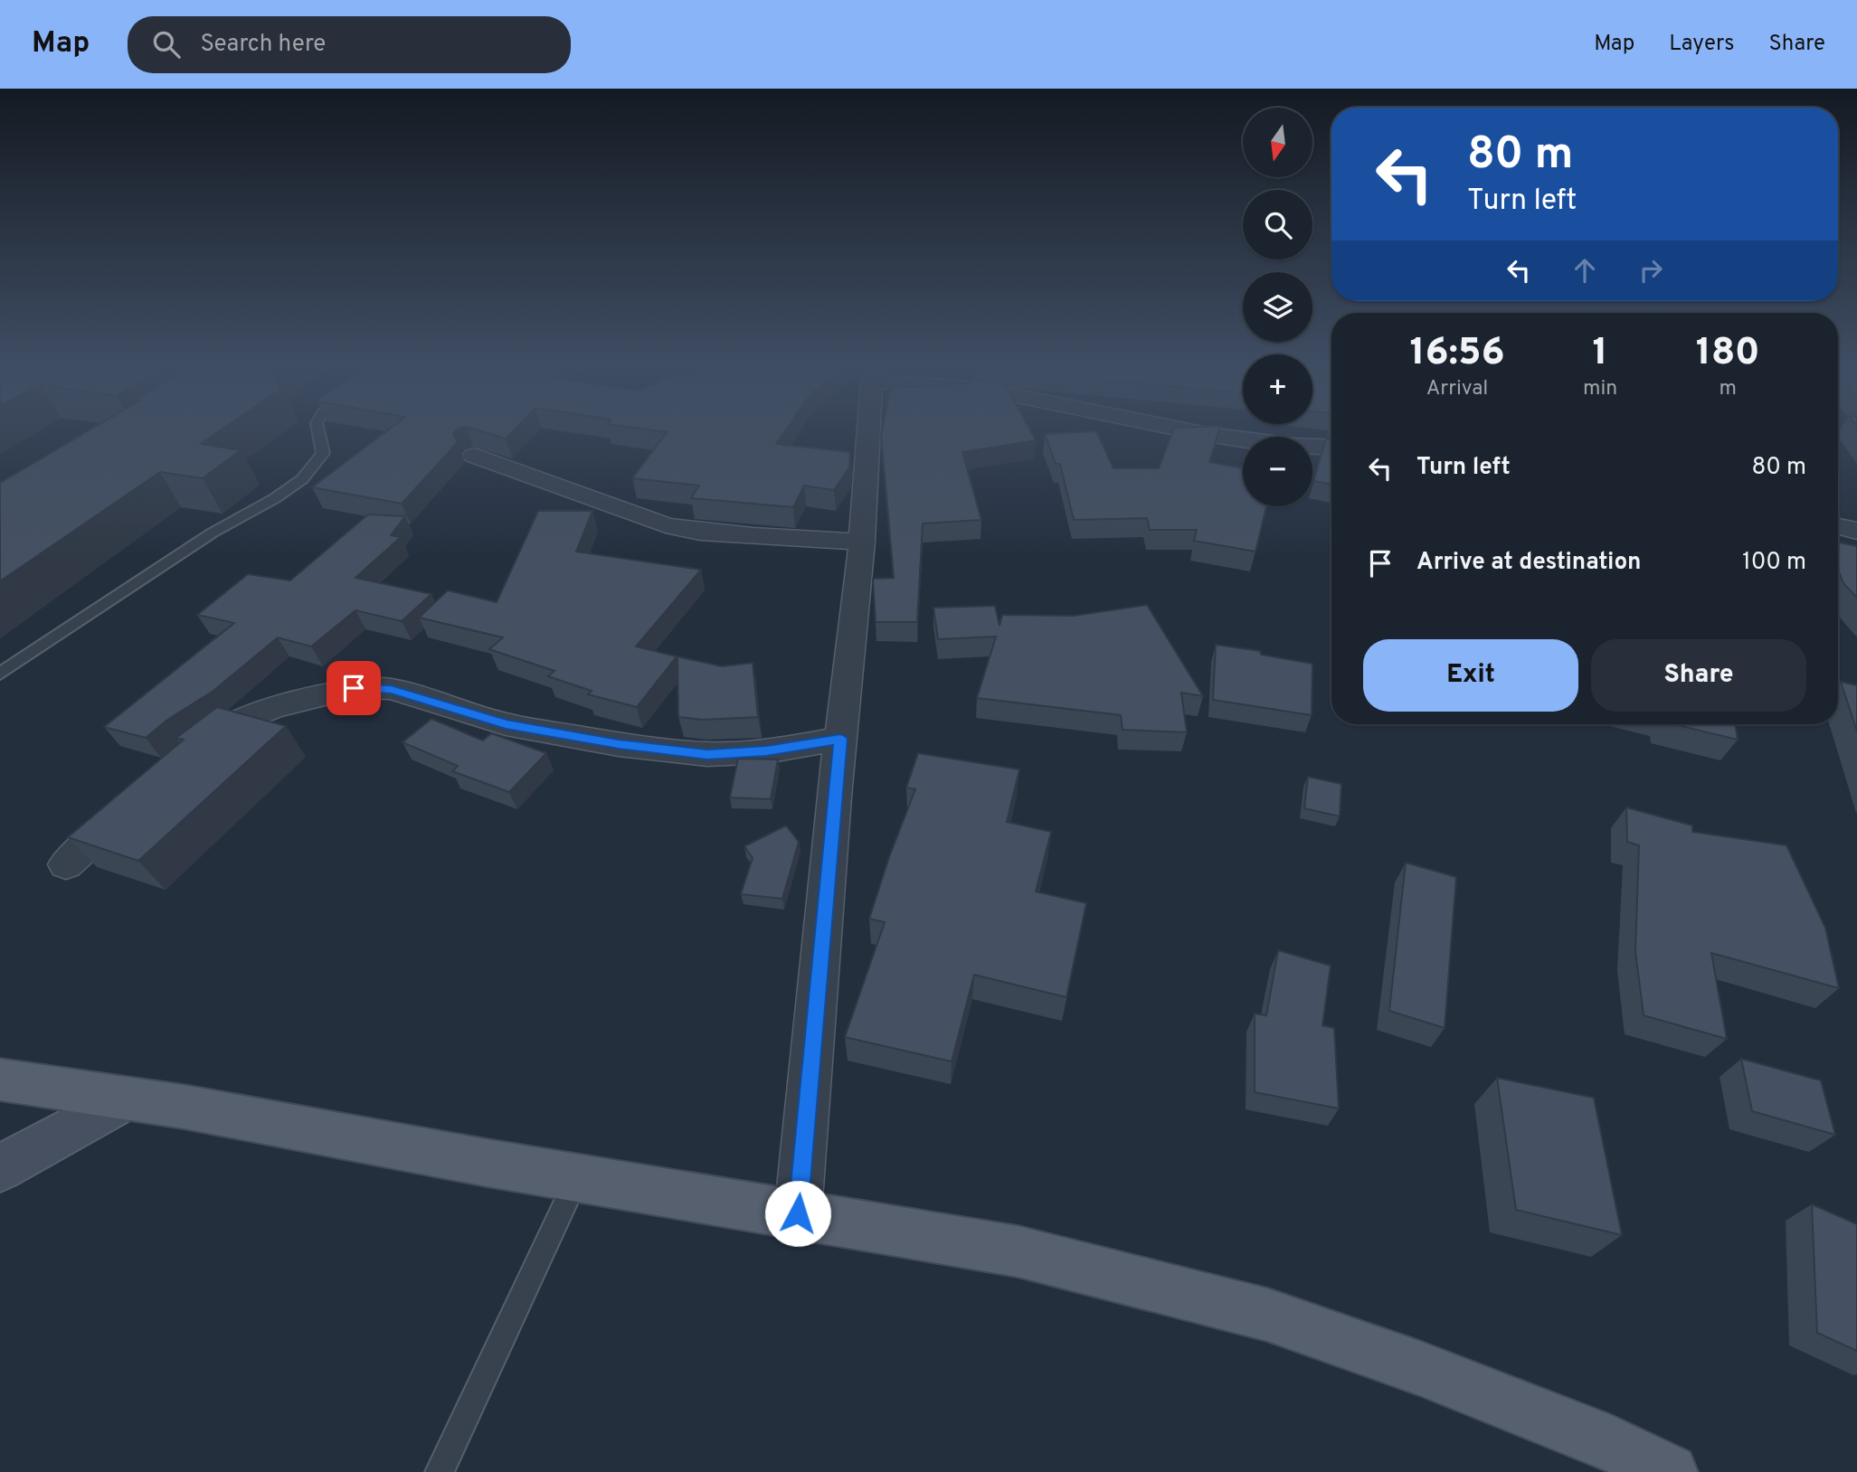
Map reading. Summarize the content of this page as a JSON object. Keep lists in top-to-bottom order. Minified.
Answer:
{"north":"bottom","page":{"header":"Map","search":"Search here","nav":["Map","Layers","Share"],"map_buttons":["+","−"],"turn":["80 m","Turn left"],"eta":["16:56","Arrival","1","min","180","m"],"list":[{"name":"Turn left","value":"80 m"},{"name":"Arrive at destination","value":"100 m"}],"buttons":["Exit","Share"]}}
